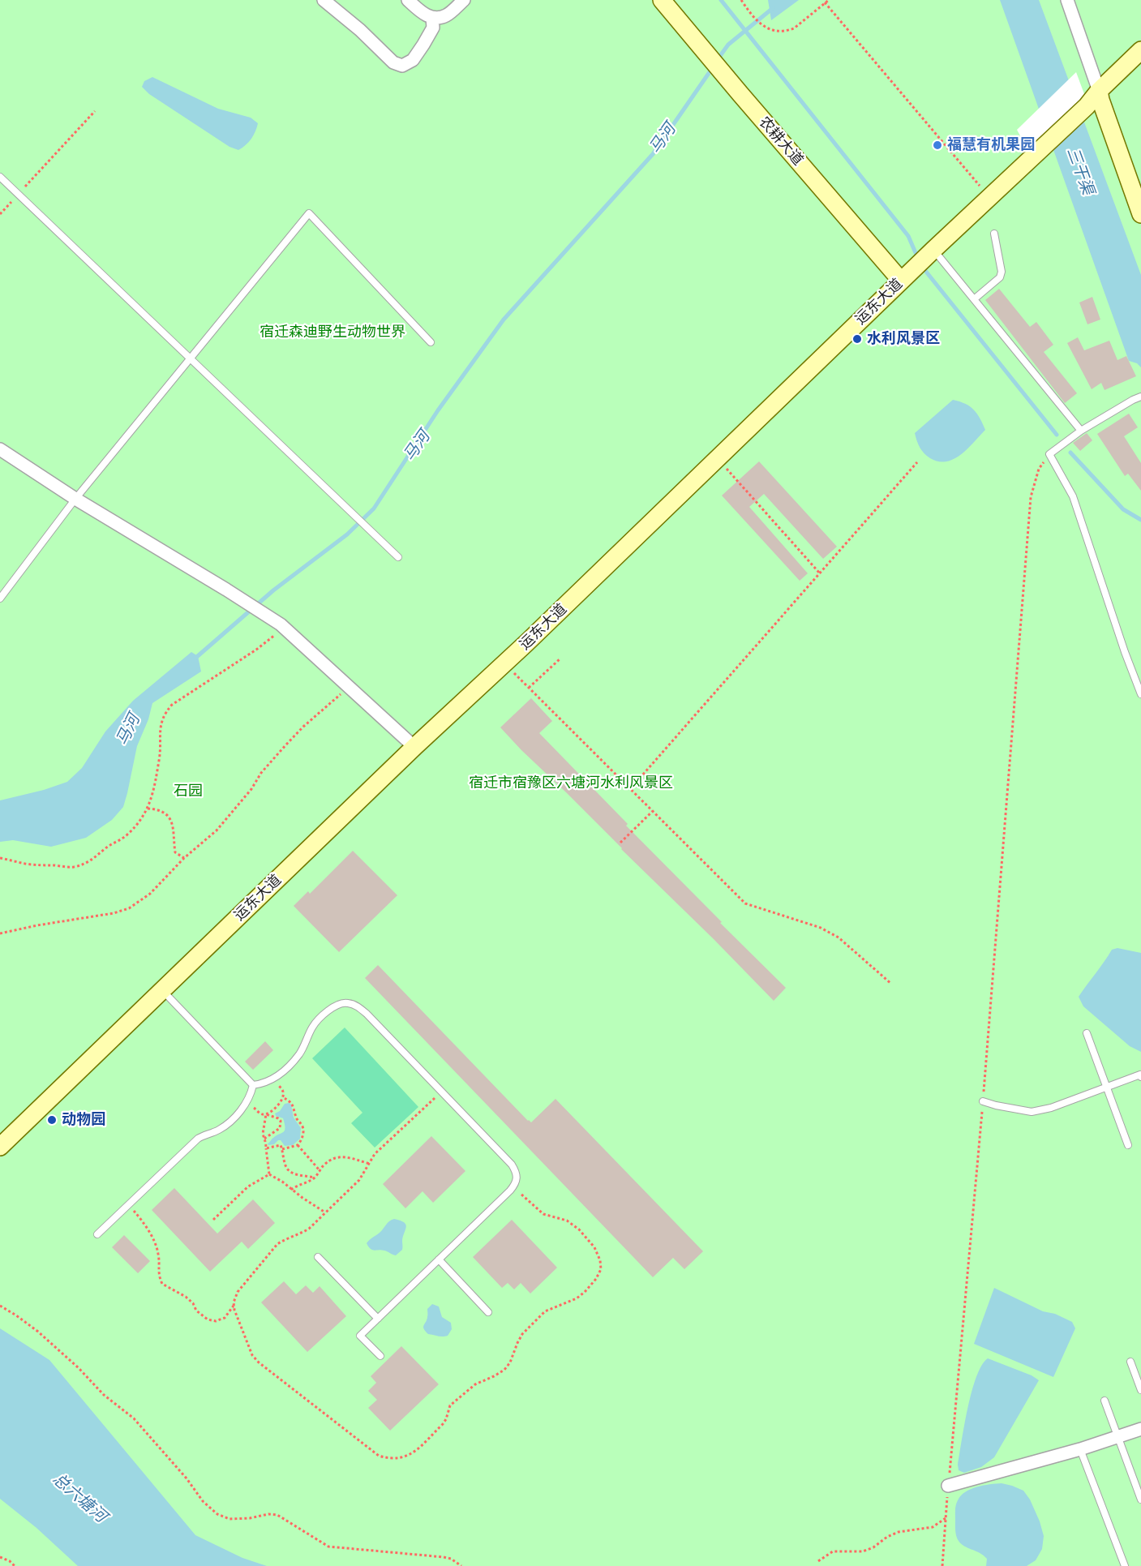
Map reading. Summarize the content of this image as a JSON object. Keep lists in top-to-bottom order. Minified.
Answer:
{"streets":{"main road":["农耕大道","运东大道"]},"crossings":[["农耕大道","运东大道"]],"water":["马河","三干渠","总六塘河"],"parks":["宿迁森迪野生动物世界","宿迁市宿豫区六塘河水利风景区","石园"],"places":["福慧有机果园","水利风景区","动物园"]}
